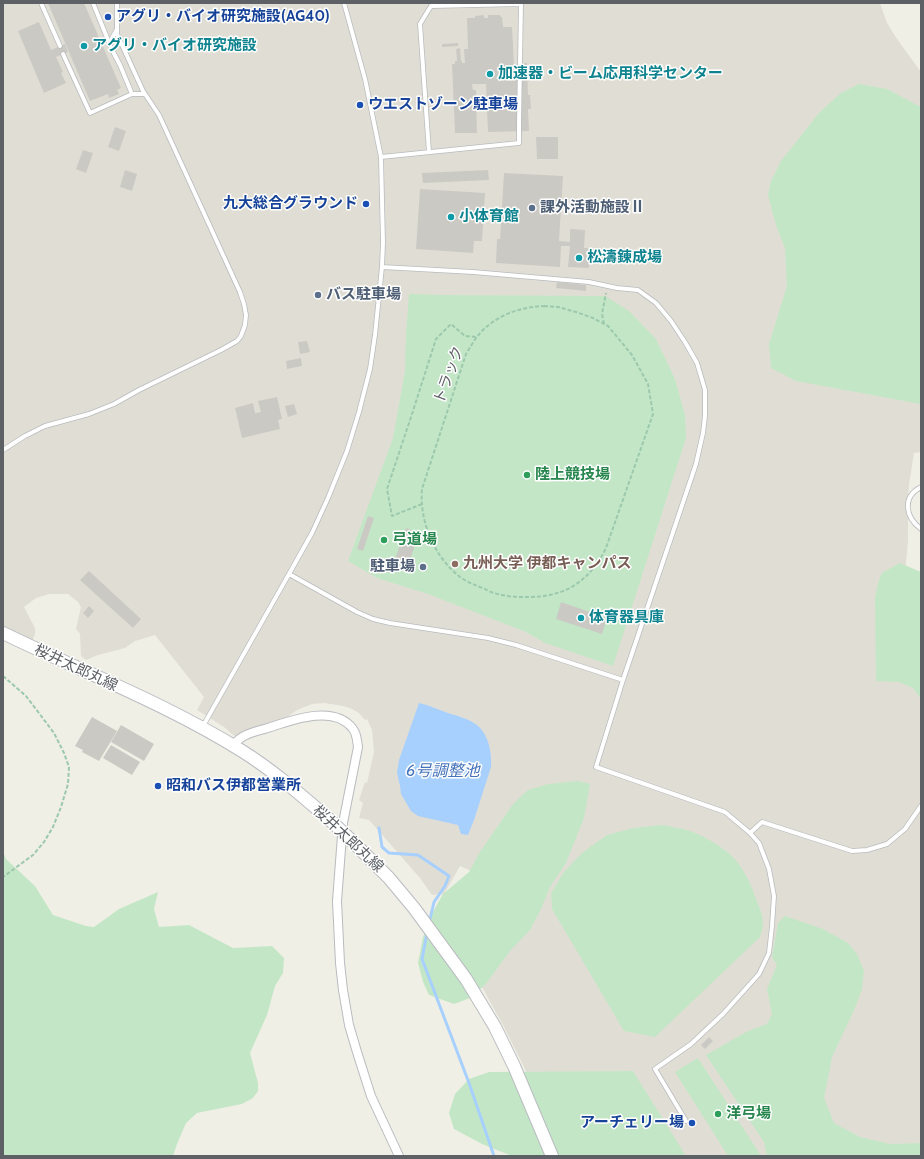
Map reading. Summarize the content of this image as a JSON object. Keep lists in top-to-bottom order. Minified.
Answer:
{"streets":{"main road":["桜井太郎丸線"],"path":["トラック"]},"water":["6号調整池"],"places":["アグリ・バイオ研究施設(AG40)","アグリ・バイオ研究施設","加速器・ビーム応用科学センター","ウエストゾーン駐車場","九大総合グラウンド","課外活動施設Ⅱ","小体育館","松濤錬成場","バス駐車場","陸上競技場","弓道場","九州大学 伊都キャンパス","駐車場","体育器具庫","昭和バス伊都営業所","洋弓場","アーチェリー場"]}
